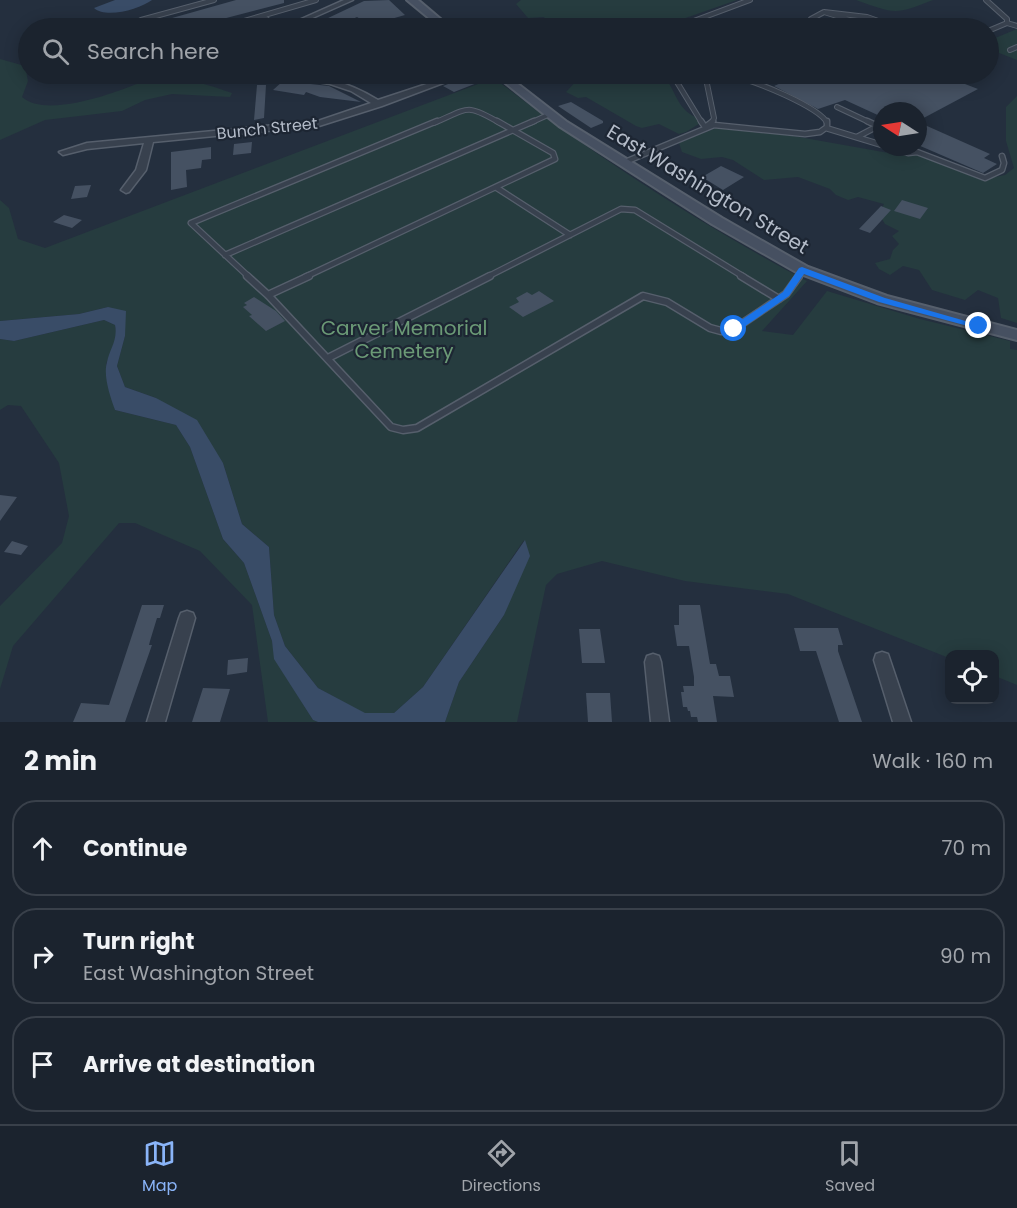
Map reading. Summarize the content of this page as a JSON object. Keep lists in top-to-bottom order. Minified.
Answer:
{"streets":{"main road":["East Washington Street"],"street":["Bunch Street"]},"parks":["Carver Memorial Cemetery"],"north":"left","page":{"search":"Search here","heading":["2 min","Walk · 160 m"],"list":[["Continue","70 m"],["Turn right","East Washington Street","90 m"],"Arrive at destination"],"nav":["Map","Directions","Saved"]}}
